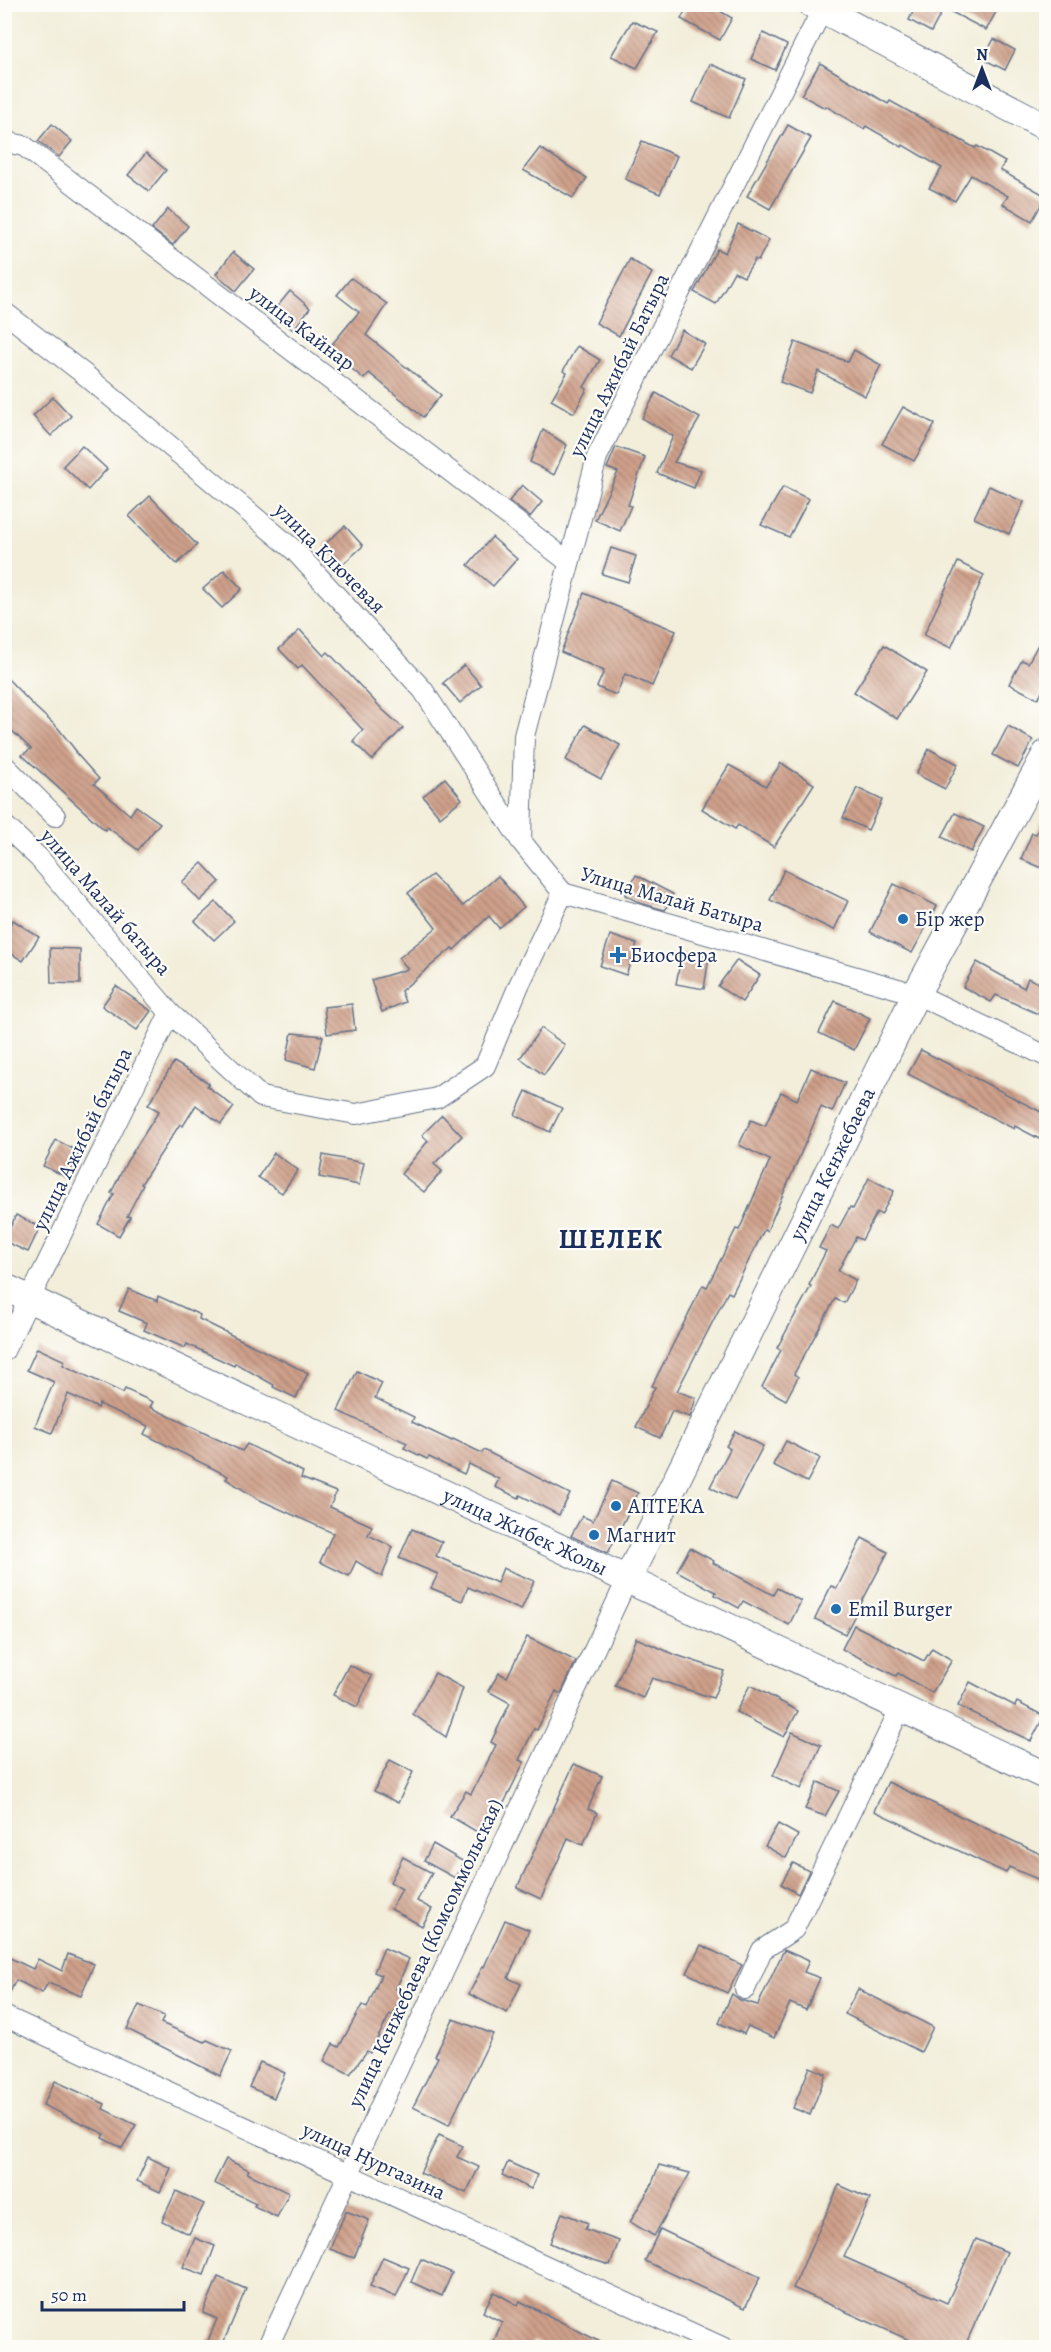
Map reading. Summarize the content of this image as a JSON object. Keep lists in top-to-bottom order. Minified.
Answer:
{"streets":{"street":["улица Кайнар","улица Ажибай Батыра","улица Ключевая","Улица Малай Батыра","улица Малай батыра","улица Ажибай батыра","улица Кенжебаева","улица Жибек Жолы","улица Кенжебаева (Комсоммольская)","улица Нургазина"]},"crossings":[["улица Кайнар","улица Ажибай Батыра"],["улица Ажибай Батыра","улица Ключевая"],["улица Ключевая","Улица Малай Батыра"],["Улица Малай Батыра","улица Малай батыра"],["Улица Малай Батыра","улица Ажибай батыра"],["Улица Малай Батыра","улица Кенжебаева"],["улица Малай батыра","улица Ажибай батыра"],["улица Ажибай батыра","улица Жибек Жолы"],["улица Кенжебаева","улица Жибек Жолы"],["улица Кенжебаева","улица Кенжебаева (Комсоммольская)"],["улица Жибек Жолы","улица Кенжебаева (Комсоммольская)"],["улица Кенжебаева (Комсоммольская)","улица Нургазина"]],"districts":["ШЕЛЕК"],"places":{"other":["Бір жер","АПТЕКА","Магнит","Emil Burger"],"health":["Биосфера"]},"scale_bar":"50 m","north":"top"}
